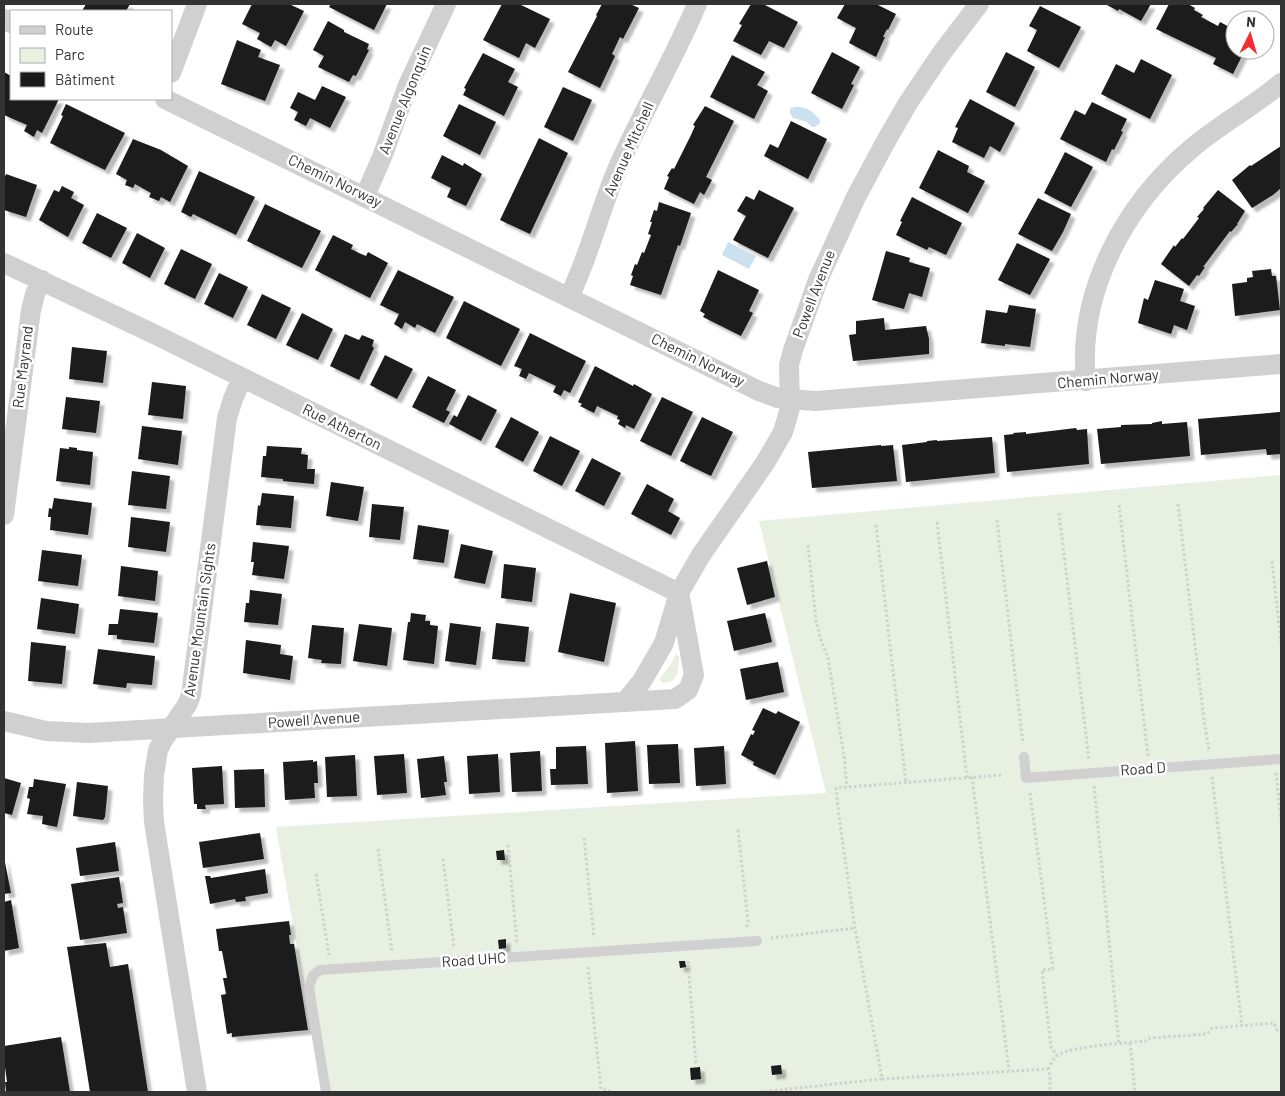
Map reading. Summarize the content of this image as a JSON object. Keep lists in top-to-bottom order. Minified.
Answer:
{"streets":{"street":["Avenue Algonquin","Avenue Mitchell","Chemin Norway","Powell Avenue","Rue Mayrand","Rue Atherton","Avenue Mountain Sights"],"lane":["Road D","Road UHC"]},"crossings":[["Avenue Algonquin","Chemin Norway"],["Avenue Mitchell","Chemin Norway"],["Chemin Norway","Powell Avenue"],["Powell Avenue","Rue Atherton"],["Powell Avenue","Avenue Mountain Sights"],["Rue Mayrand","Rue Atherton"],["Rue Atherton","Avenue Mountain Sights"]],"legend":["Route","Parc","Bâtiment"],"north":"top"}
